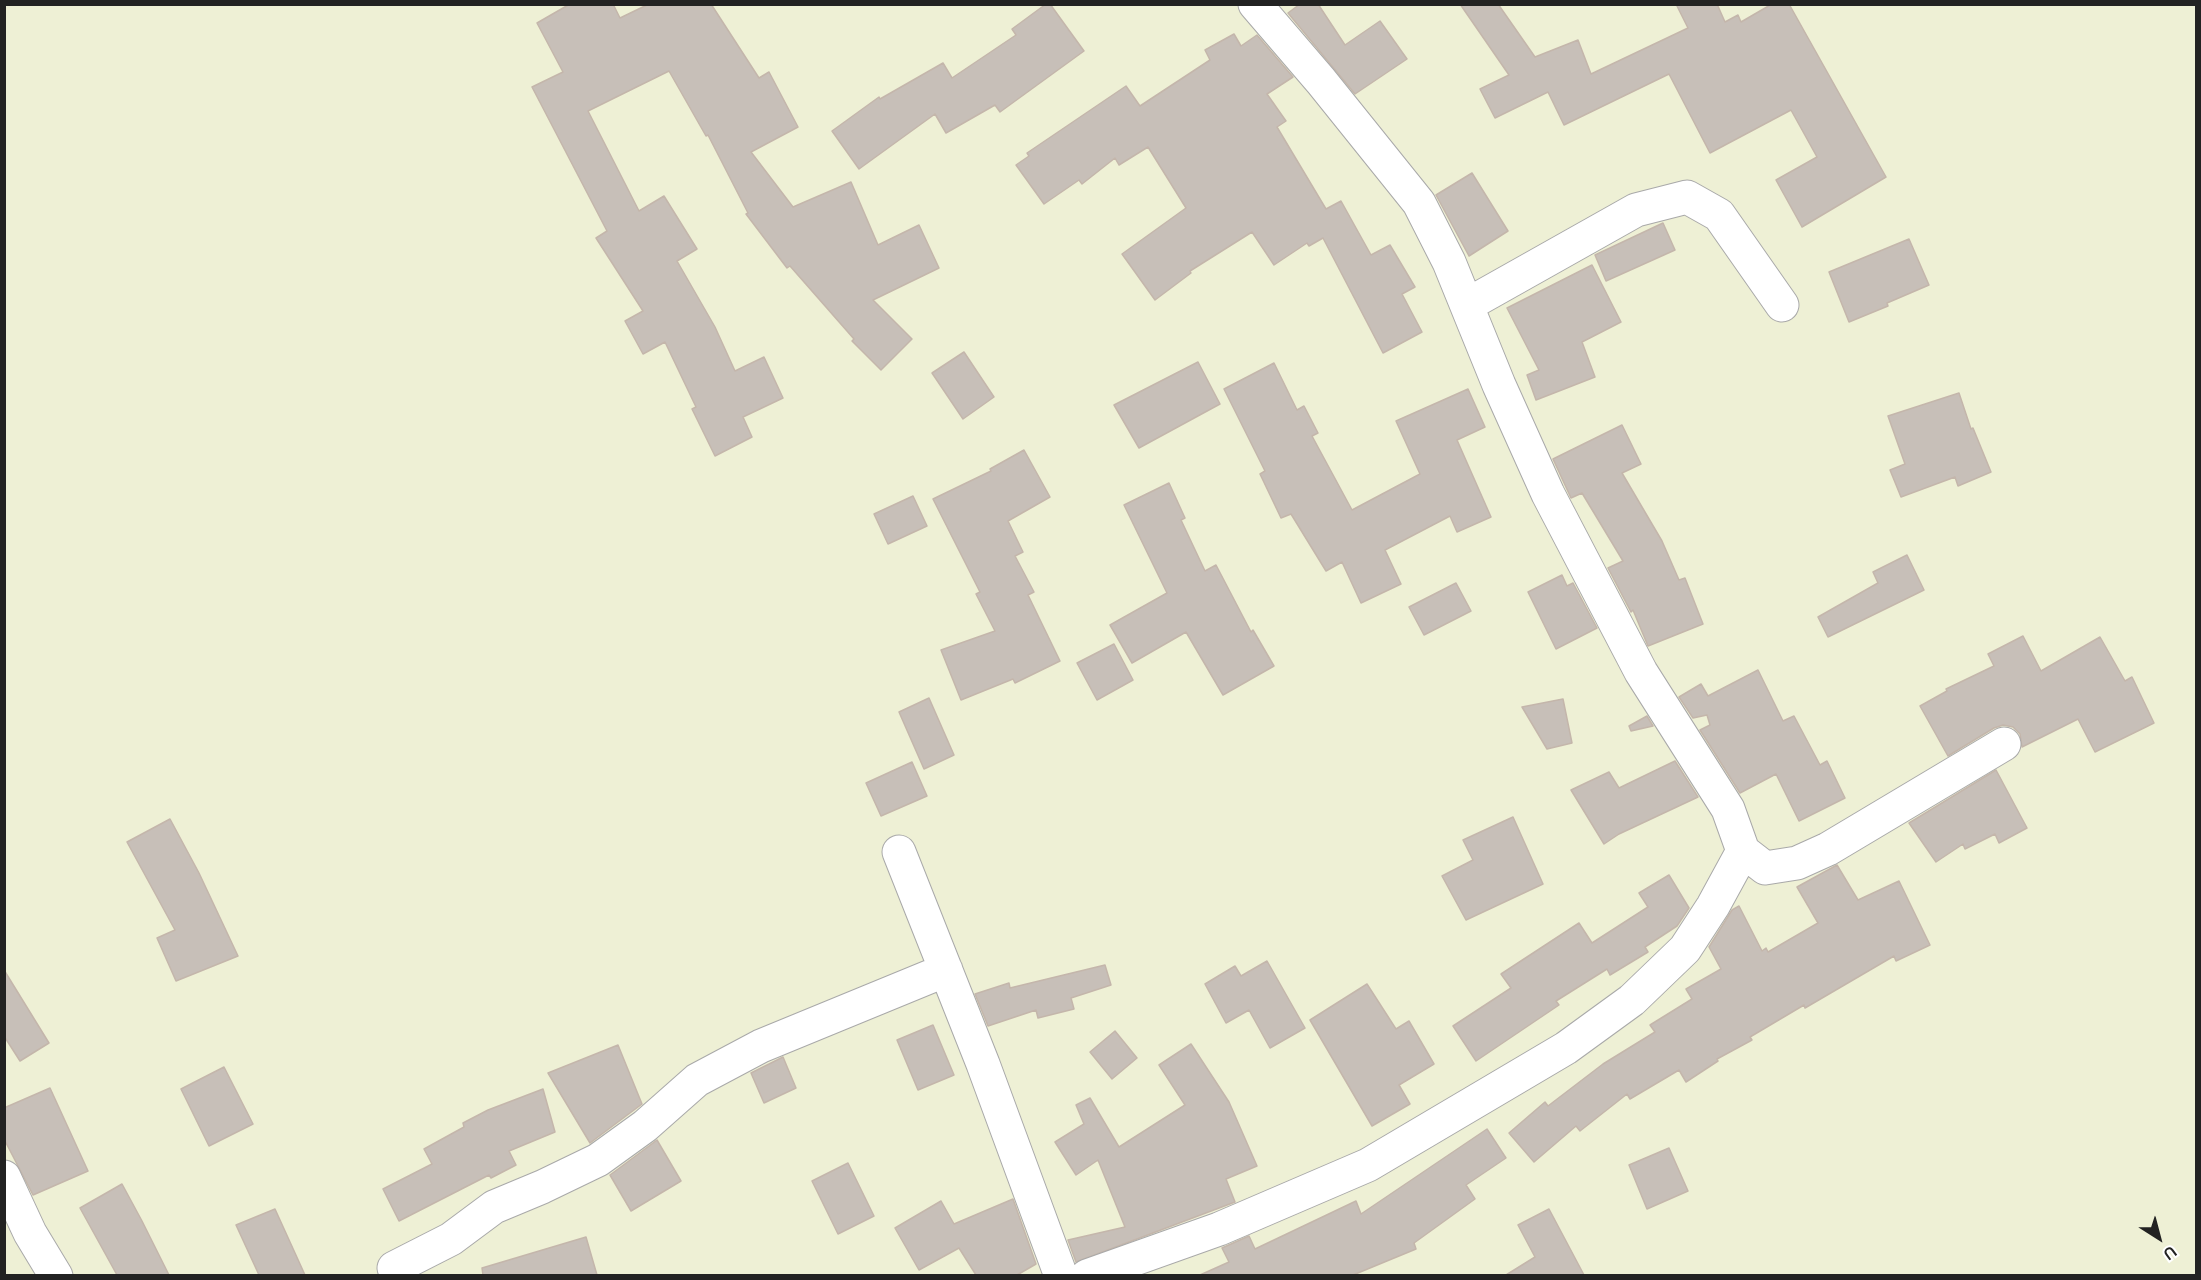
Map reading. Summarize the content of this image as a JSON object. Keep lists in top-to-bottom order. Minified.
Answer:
{"north":"bottom right"}
